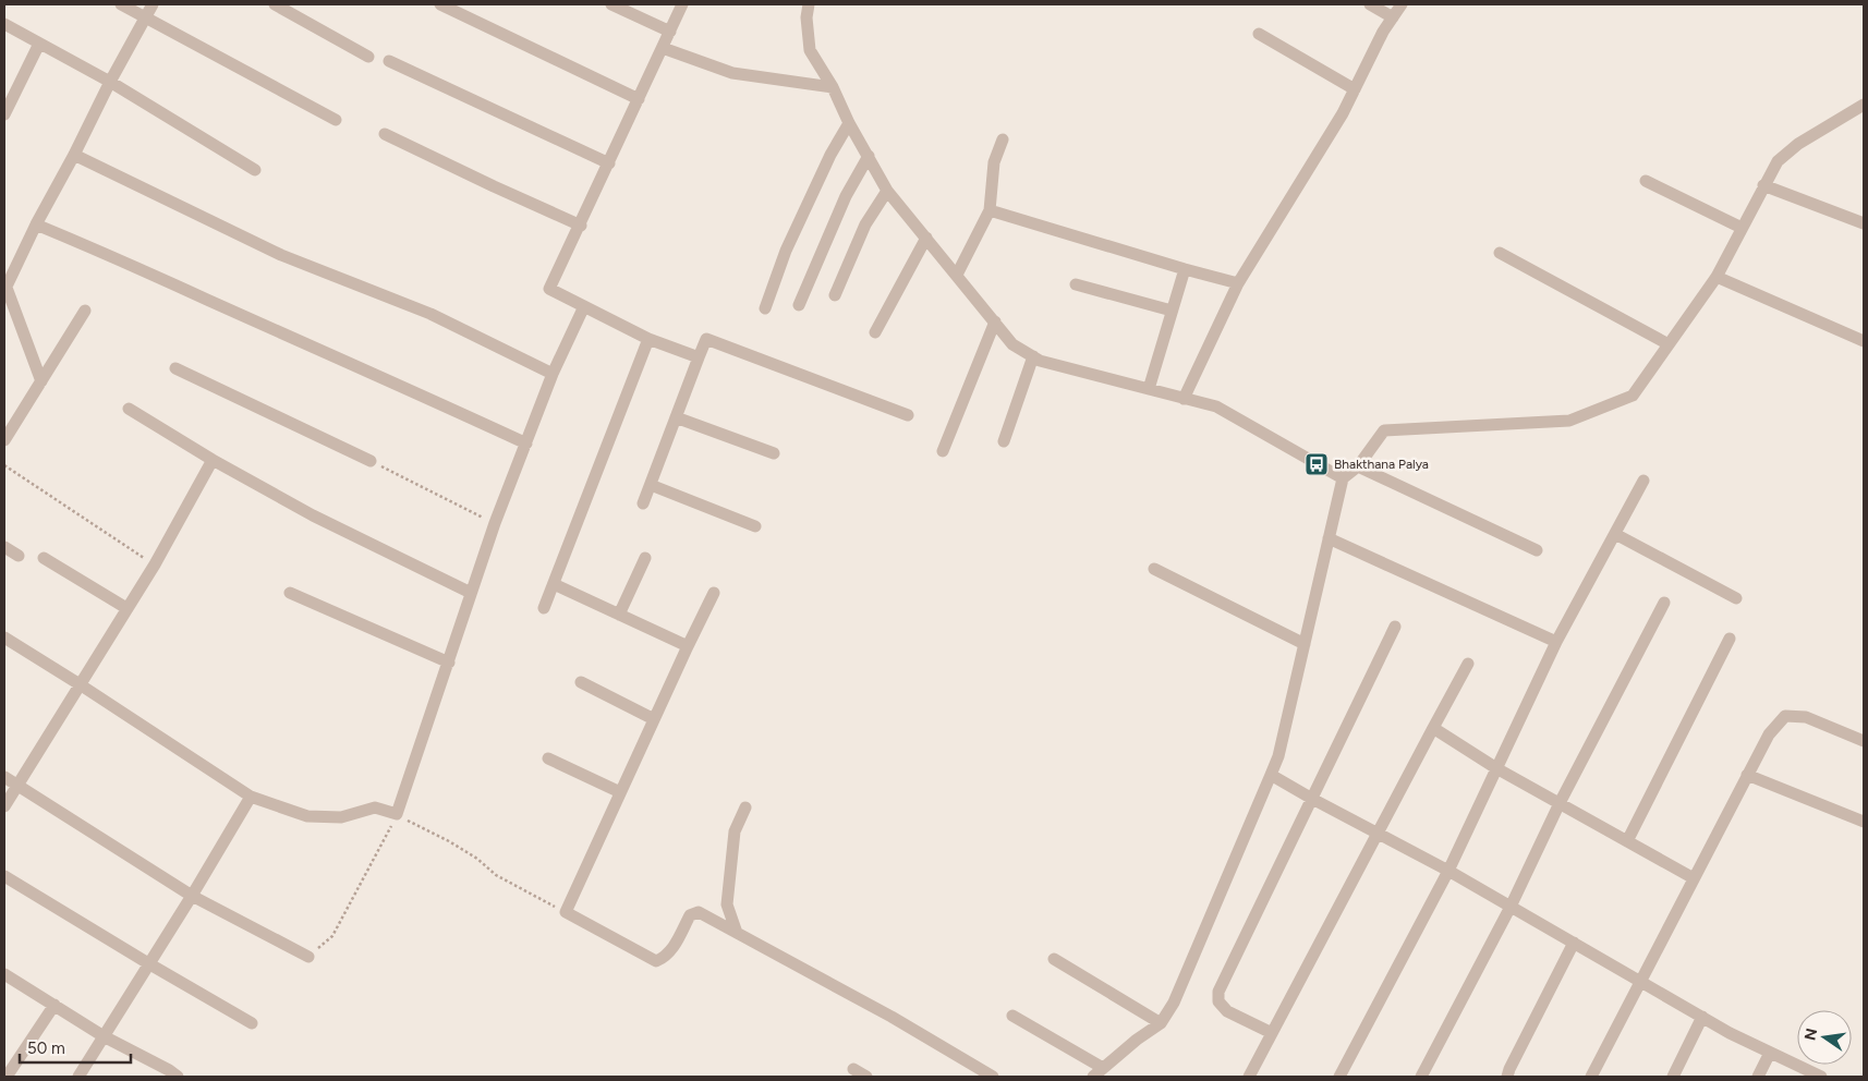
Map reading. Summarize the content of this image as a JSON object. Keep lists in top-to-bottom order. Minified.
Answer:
{"places":{"bus stop":["Bhakthana Palya"]},"scale_bar":"50 m","north":"left"}
